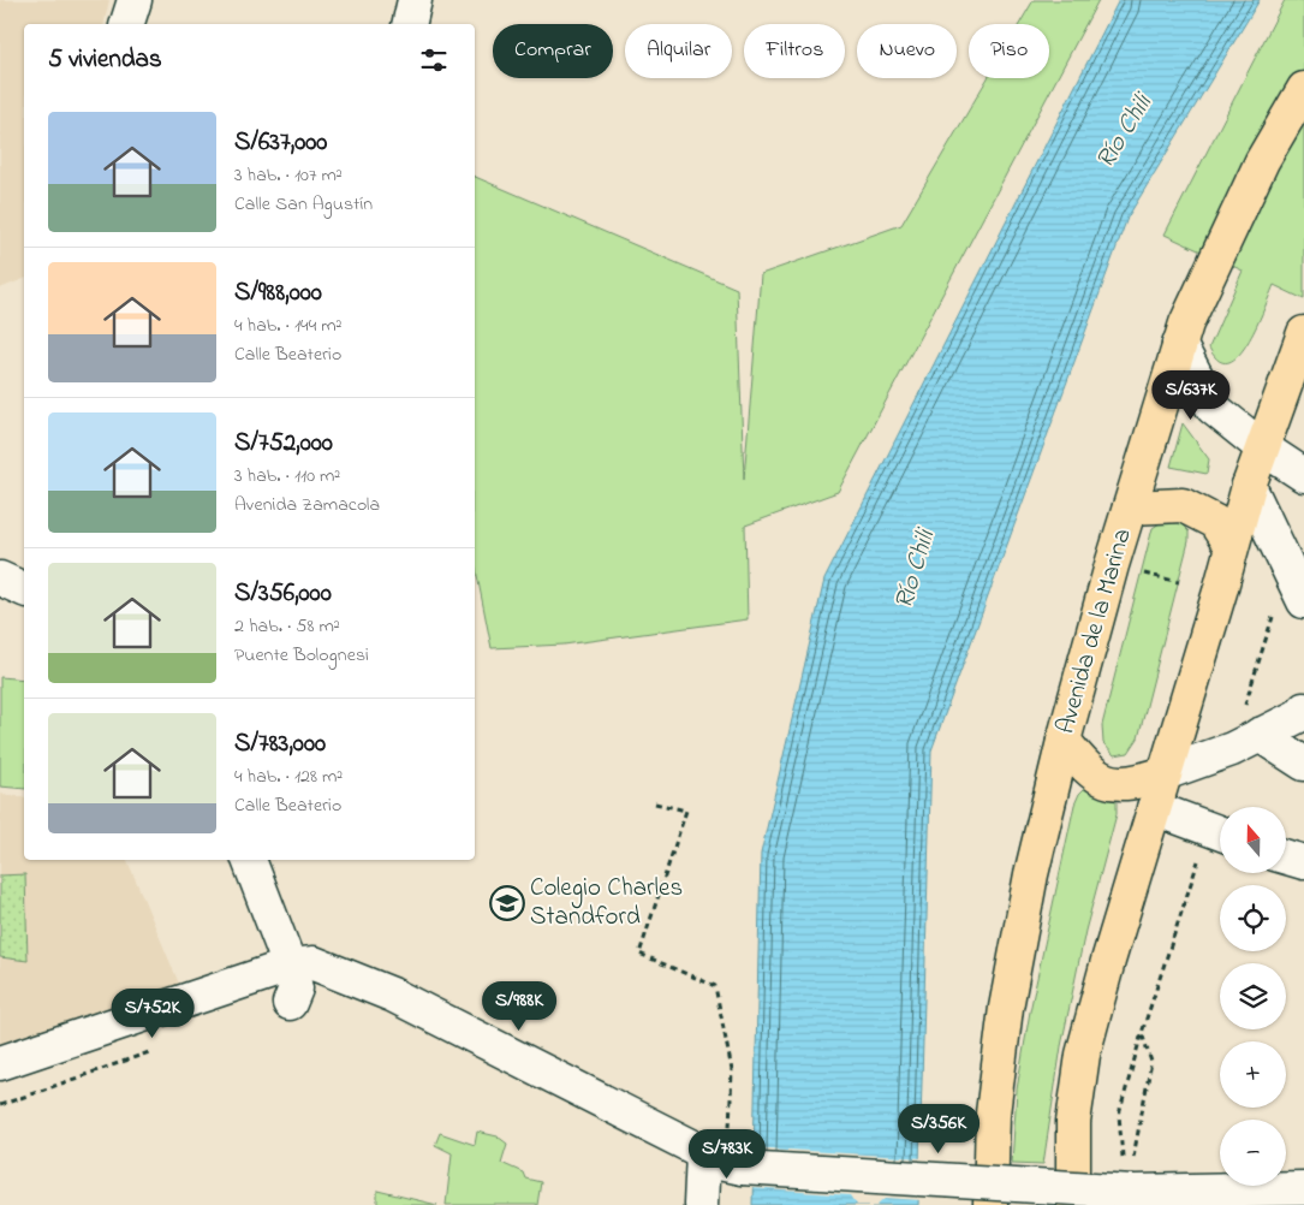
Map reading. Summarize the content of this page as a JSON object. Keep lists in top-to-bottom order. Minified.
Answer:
{"streets":{"main road":["Avenida de la Marina"]},"water":["Río Chili"],"places":{"school or university":["Colegio Charles Standford"]},"north":"top","page":{"chip":["Comprar","Alquilar","Filtros","Nuevo","Piso"],"heading":"5 viviendas","list":[{"name":"S/637,000","note":"3 hab. · 107 m² · Calle San Agustín"},{"name":"S/988,000","note":"4 hab. · 144 m² · Calle Beaterio"},{"name":"S/752,000","note":"3 hab. · 110 m² · Avenida Zamacola"},{"name":"S/356,000","note":"2 hab. · 58 m² · Puente Bolognesi"},{"name":"S/783,000","note":"4 hab. · 128 m² · Calle Beaterio"}],"price":["S/637K","S/988K","S/752K","S/356K","S/783K"],"map_buttons":["+","−"]}}
